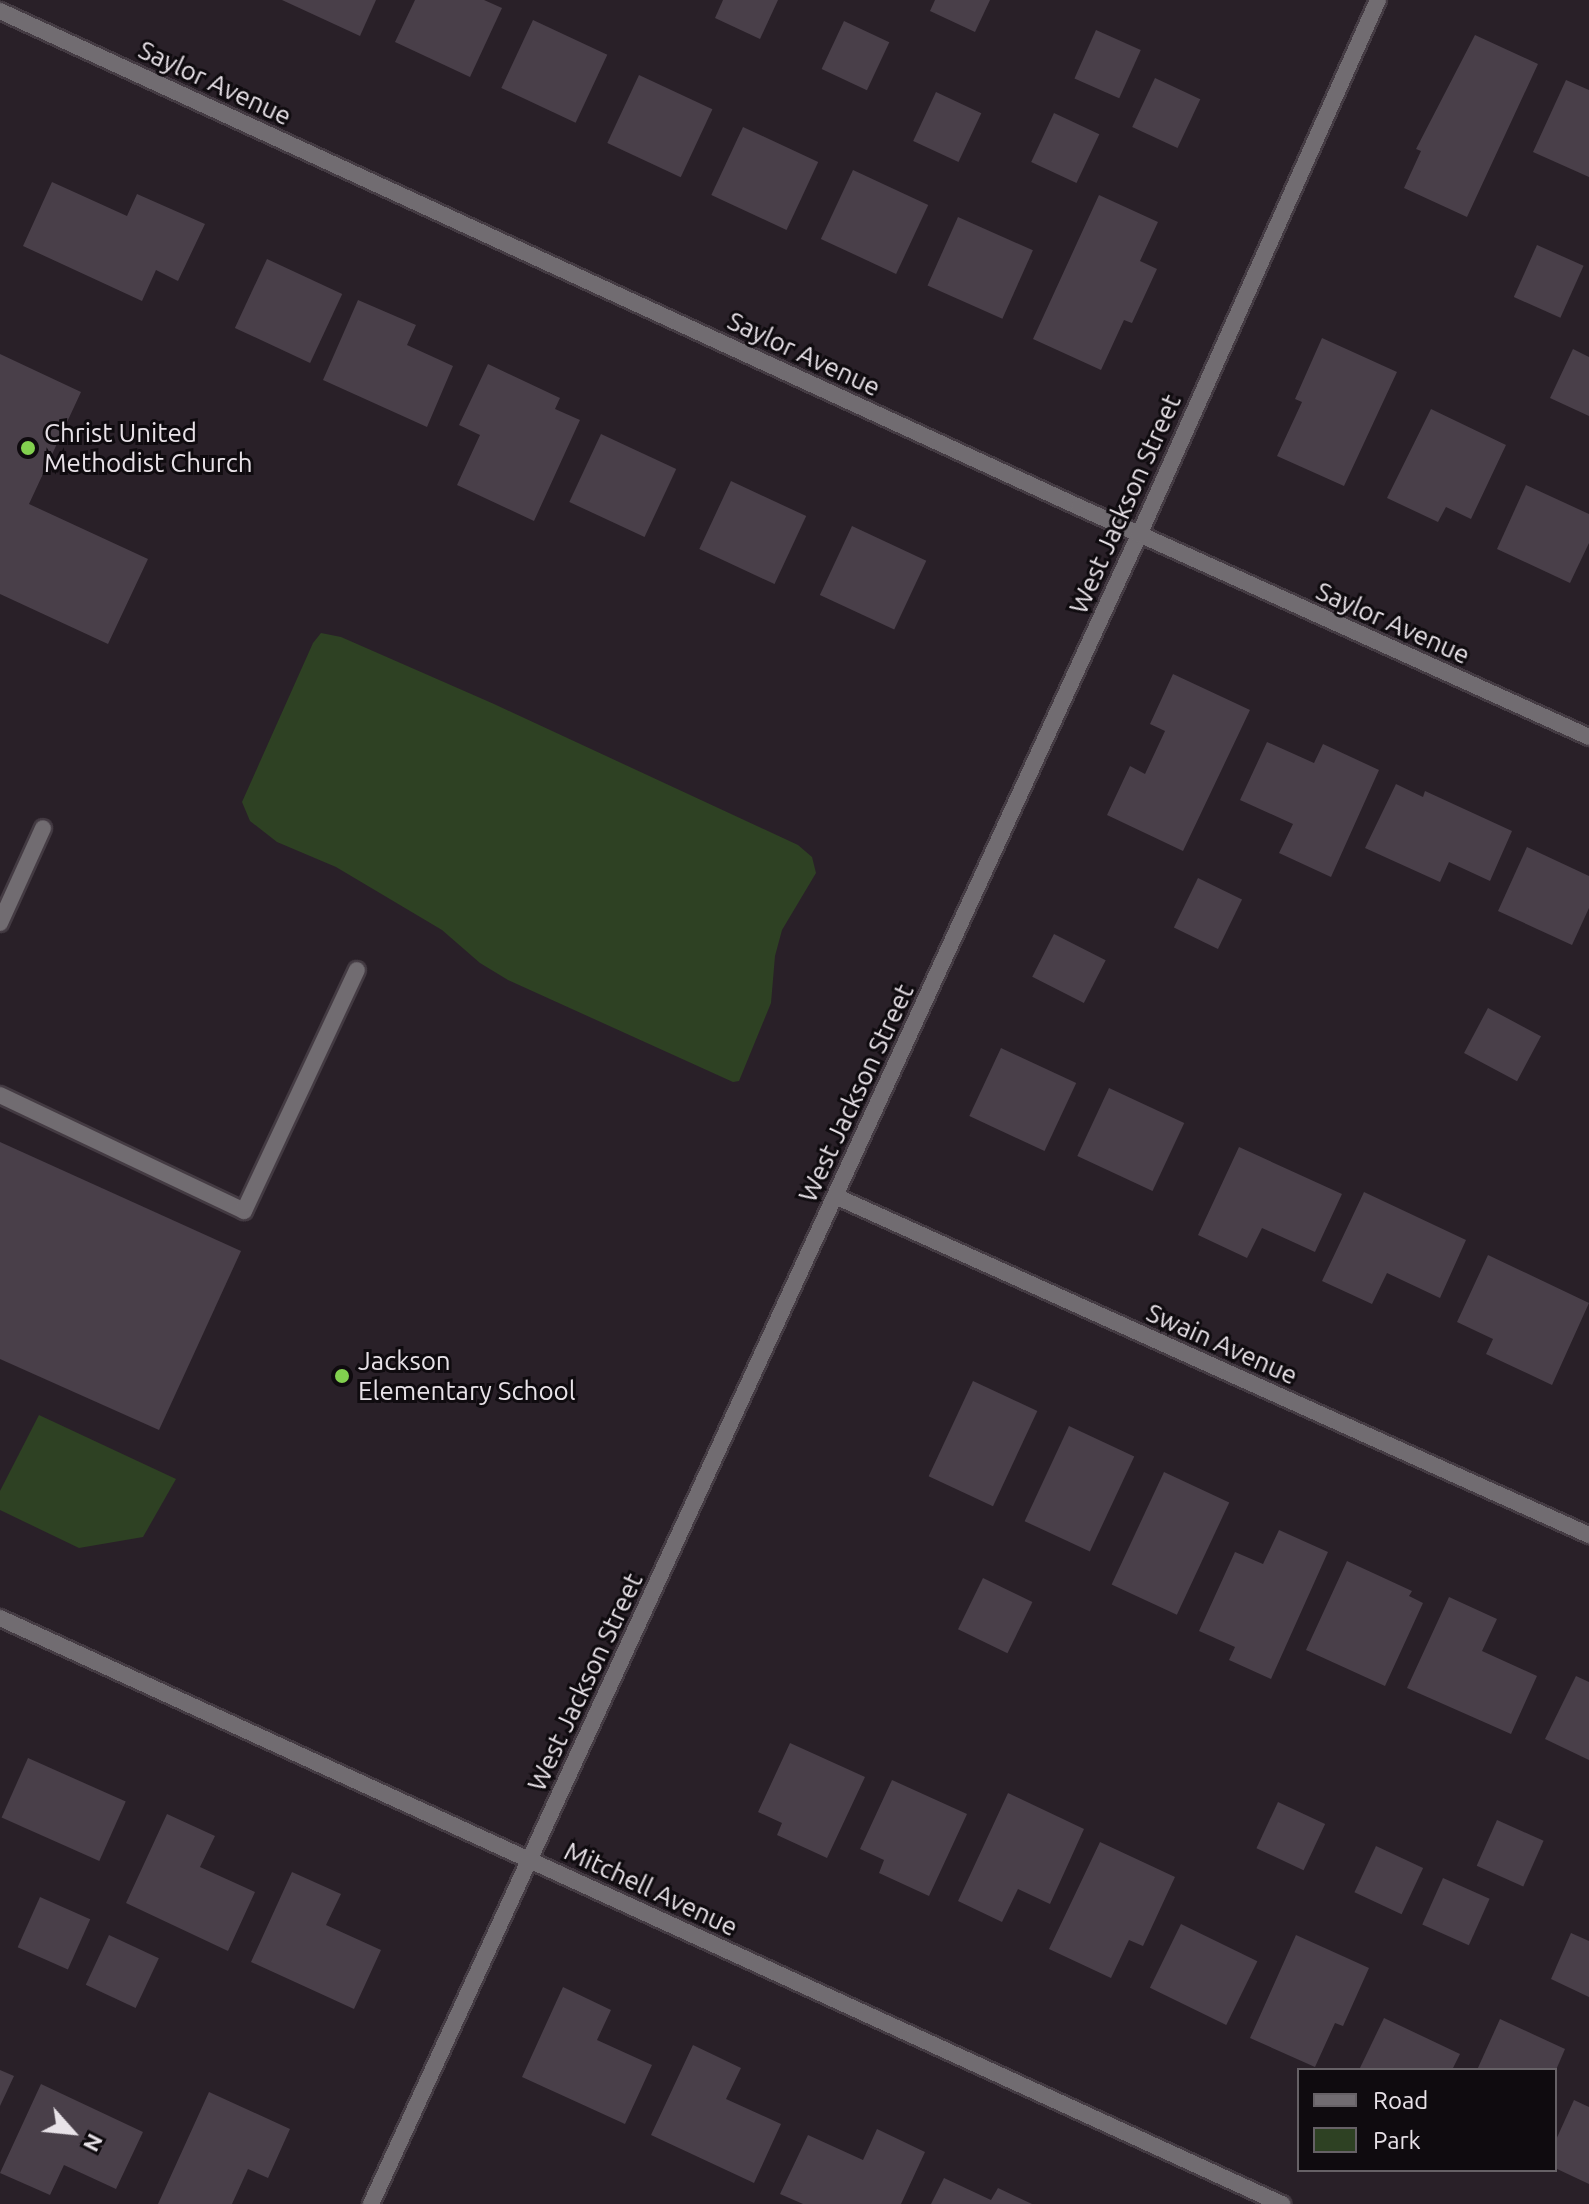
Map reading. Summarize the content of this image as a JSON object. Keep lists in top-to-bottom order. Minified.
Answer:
{"streets":{"street":["Saylor Avenue","West Jackson Street","Swain Avenue","Mitchell Avenue"]},"crossings":[["Saylor Avenue","West Jackson Street"],["West Jackson Street","Swain Avenue"],["West Jackson Street","Mitchell Avenue"]],"places":["Christ United Methodist Church","Jackson Elementary School"],"legend":["Road","Park"],"north":"bottom right"}
